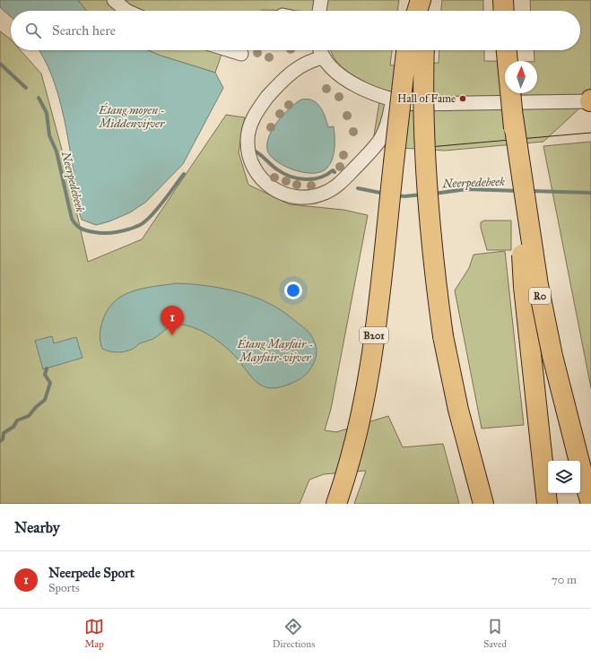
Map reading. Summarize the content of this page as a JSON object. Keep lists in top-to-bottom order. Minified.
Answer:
{"streets":{"highway":["R0","B201"]},"water":["Étang moyen - Middenvijver","Neerpedebeek","Étang Mayfair - Mayfair-vijver"],"places":["Hall of Fame"],"north":"top","page":{"search":"Search here","pins":"1","heading":"Nearby","list":[{"mark":"1","name":"Neerpede Sport","note":"Sports","value":"70 m"}],"nav":["Map","Directions","Saved"]}}
